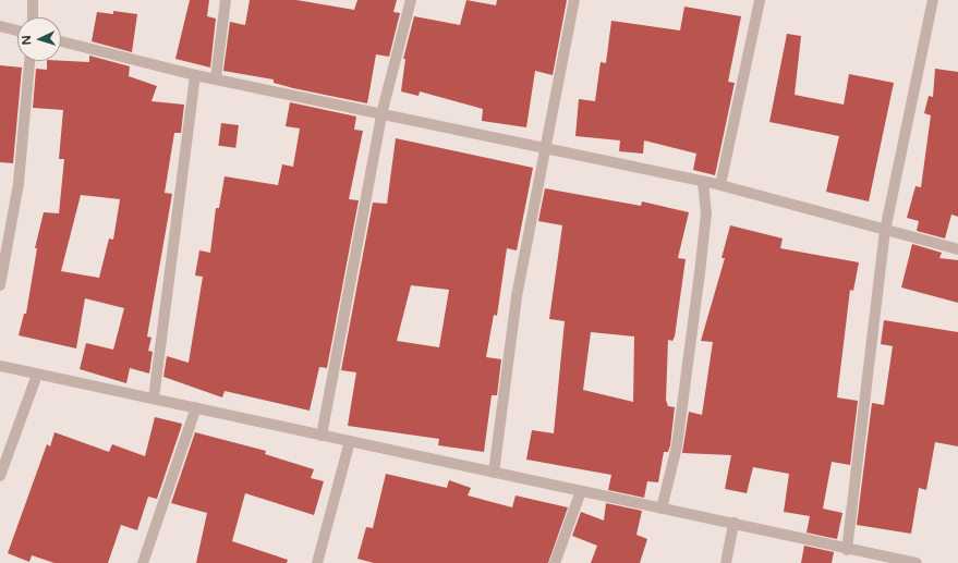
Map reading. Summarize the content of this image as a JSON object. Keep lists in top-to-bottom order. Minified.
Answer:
{"north":"left"}
